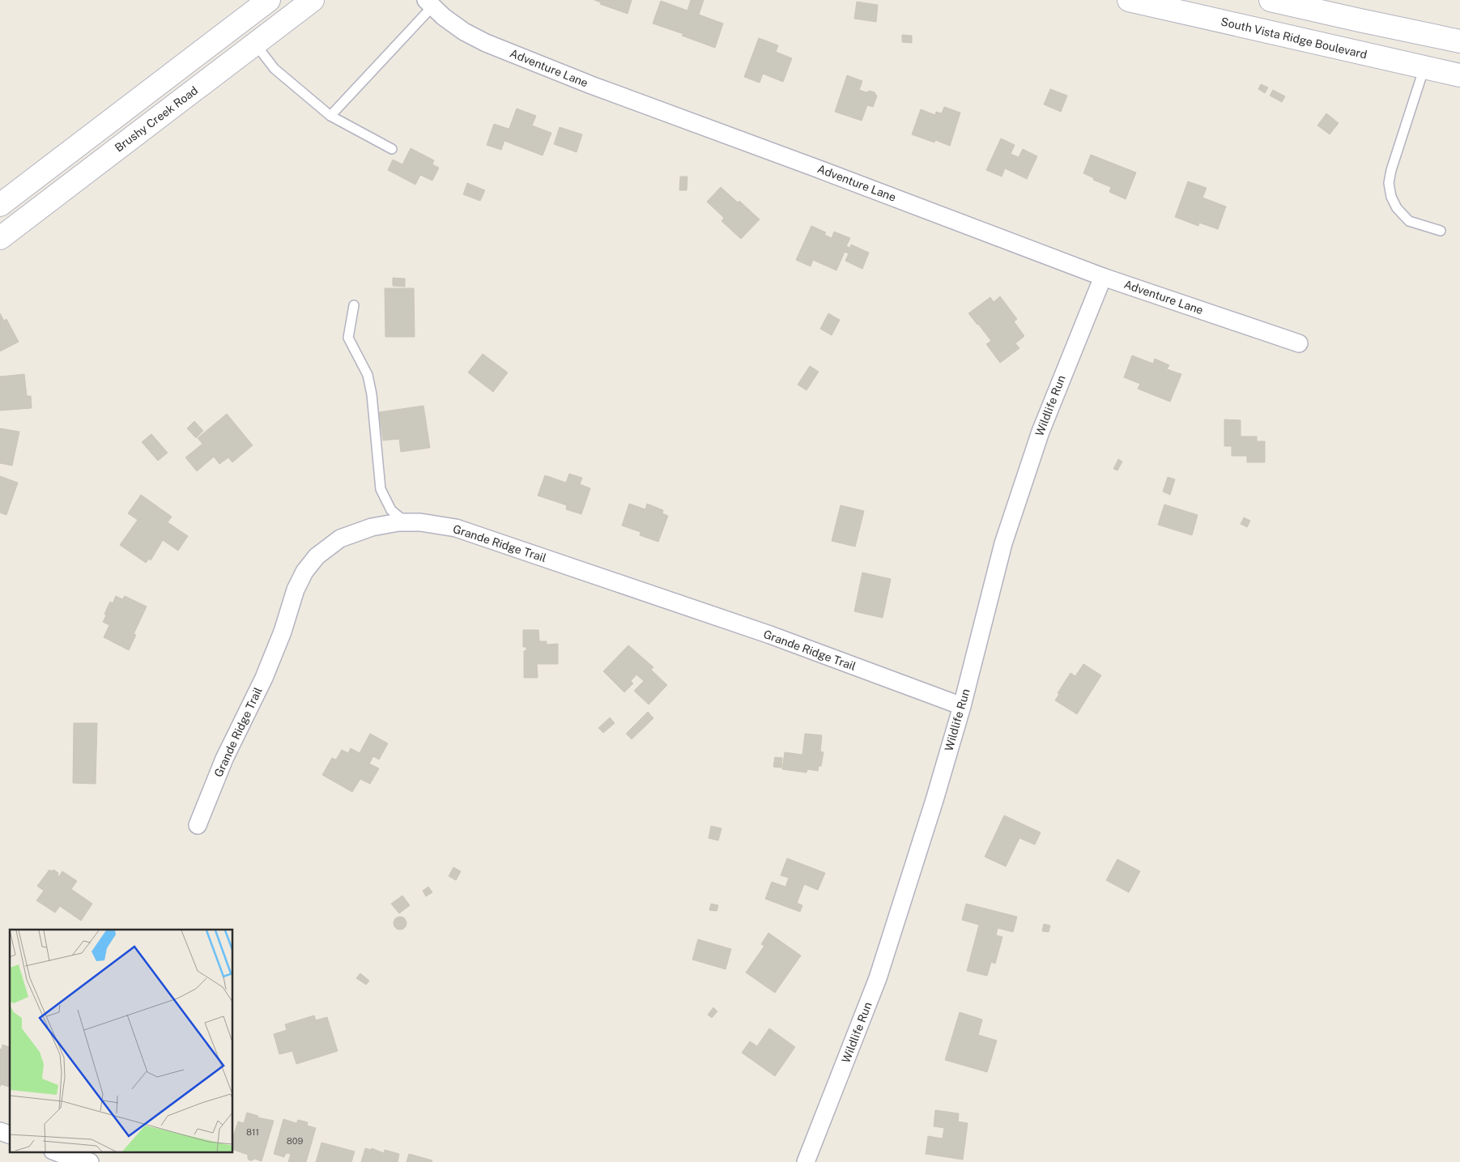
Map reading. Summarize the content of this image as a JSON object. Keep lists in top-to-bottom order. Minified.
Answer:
{"streets":{"main road":["South Vista Ridge Boulevard","Brushy Creek Road"],"street":["Adventure Lane","Wildlife Run","Grande Ridge Trail"]},"crossings":[["Adventure Lane","Wildlife Run"],["Wildlife Run","Grande Ridge Trail"]],"house_numbers":["811","809"]}
